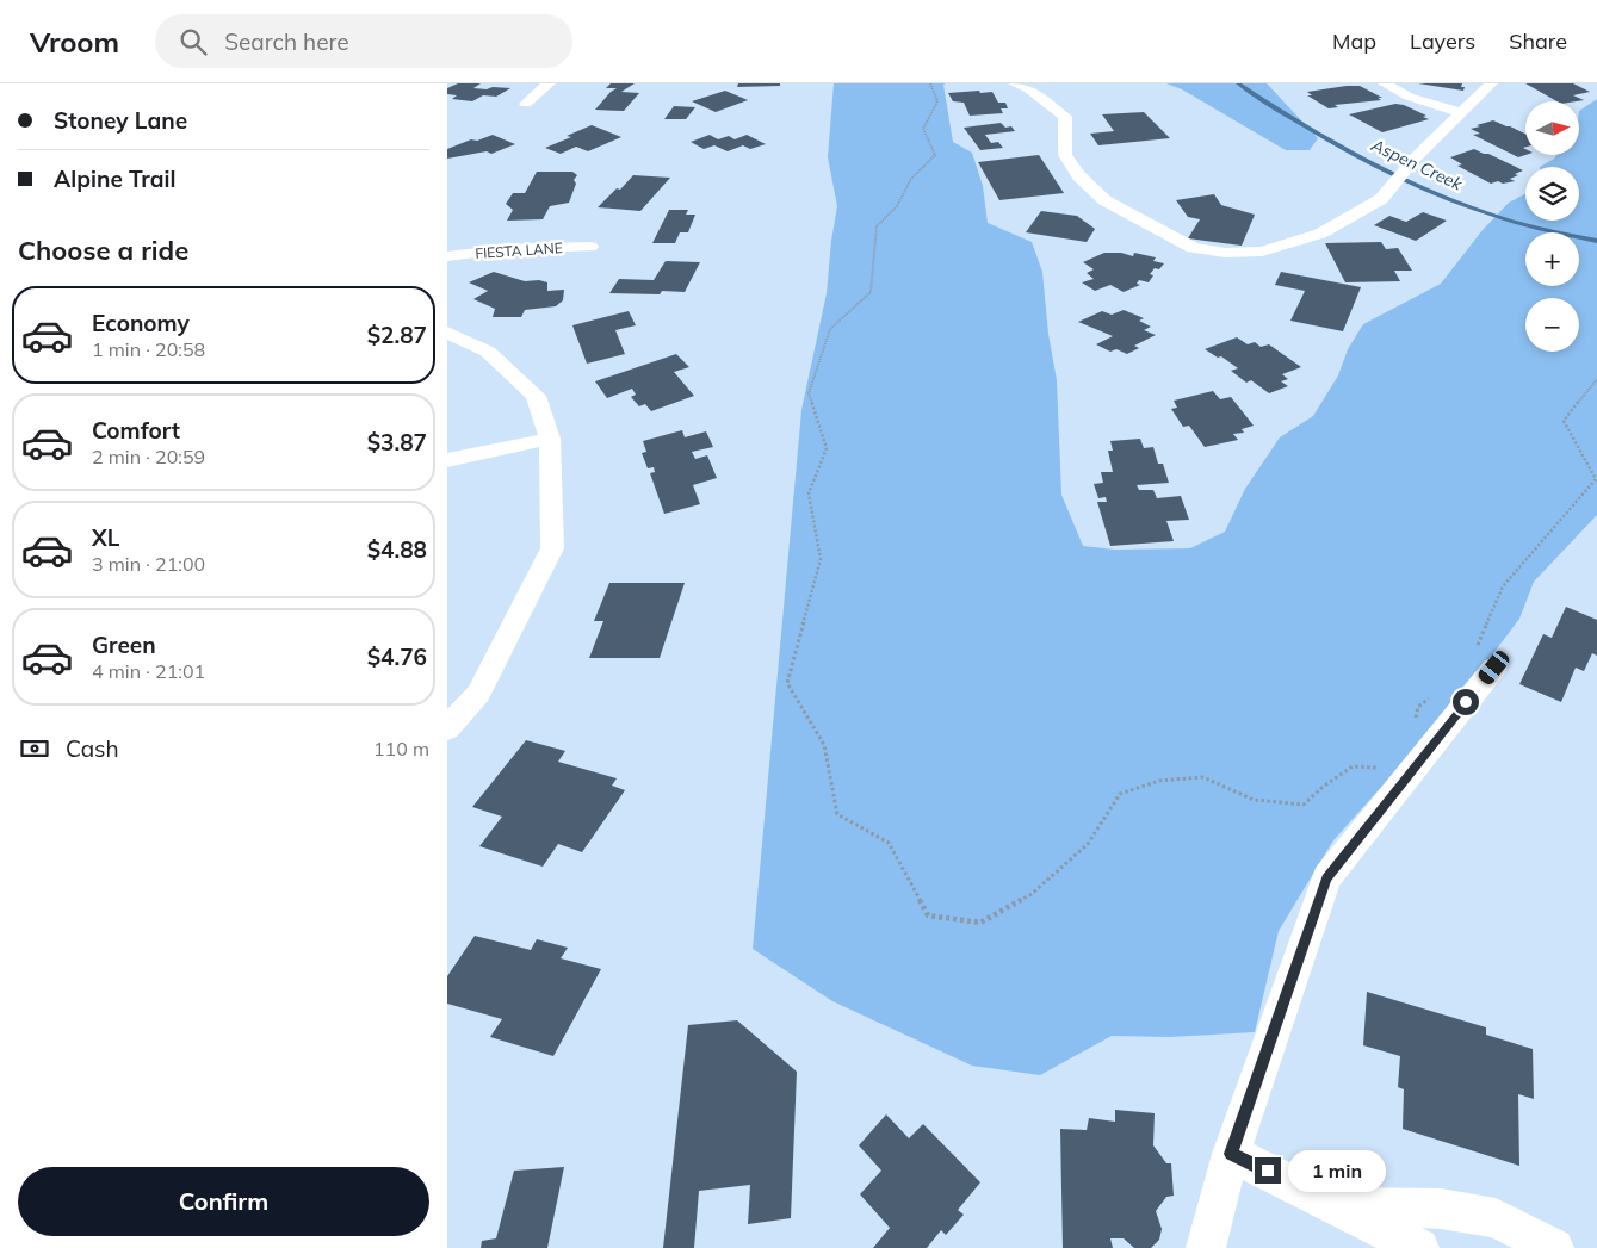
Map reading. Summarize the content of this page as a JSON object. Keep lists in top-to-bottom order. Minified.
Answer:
{"streets":{"street":["FIESTA LANE"]},"water":["Aspen Creek"],"north":"right","page":{"header":"Vroom","search":"Search here","nav":["Map","Layers","Share"],"banner":["Stoney Lane","Alpine Trail"],"map_buttons":["+","−"],"heading":"Choose a ride","list":[{"name":"Economy","note":"1 min · 20:58","value":"$2.87"},{"name":"Comfort","note":"2 min · 20:59","value":"$3.87"},{"name":"XL","note":"3 min · 21:00","value":"$4.88"},{"name":"Green","note":"4 min · 21:01","value":"$4.76"}],"pay":["Cash","110 m"],"bubble":"1 min","buttons":"Confirm"}}
